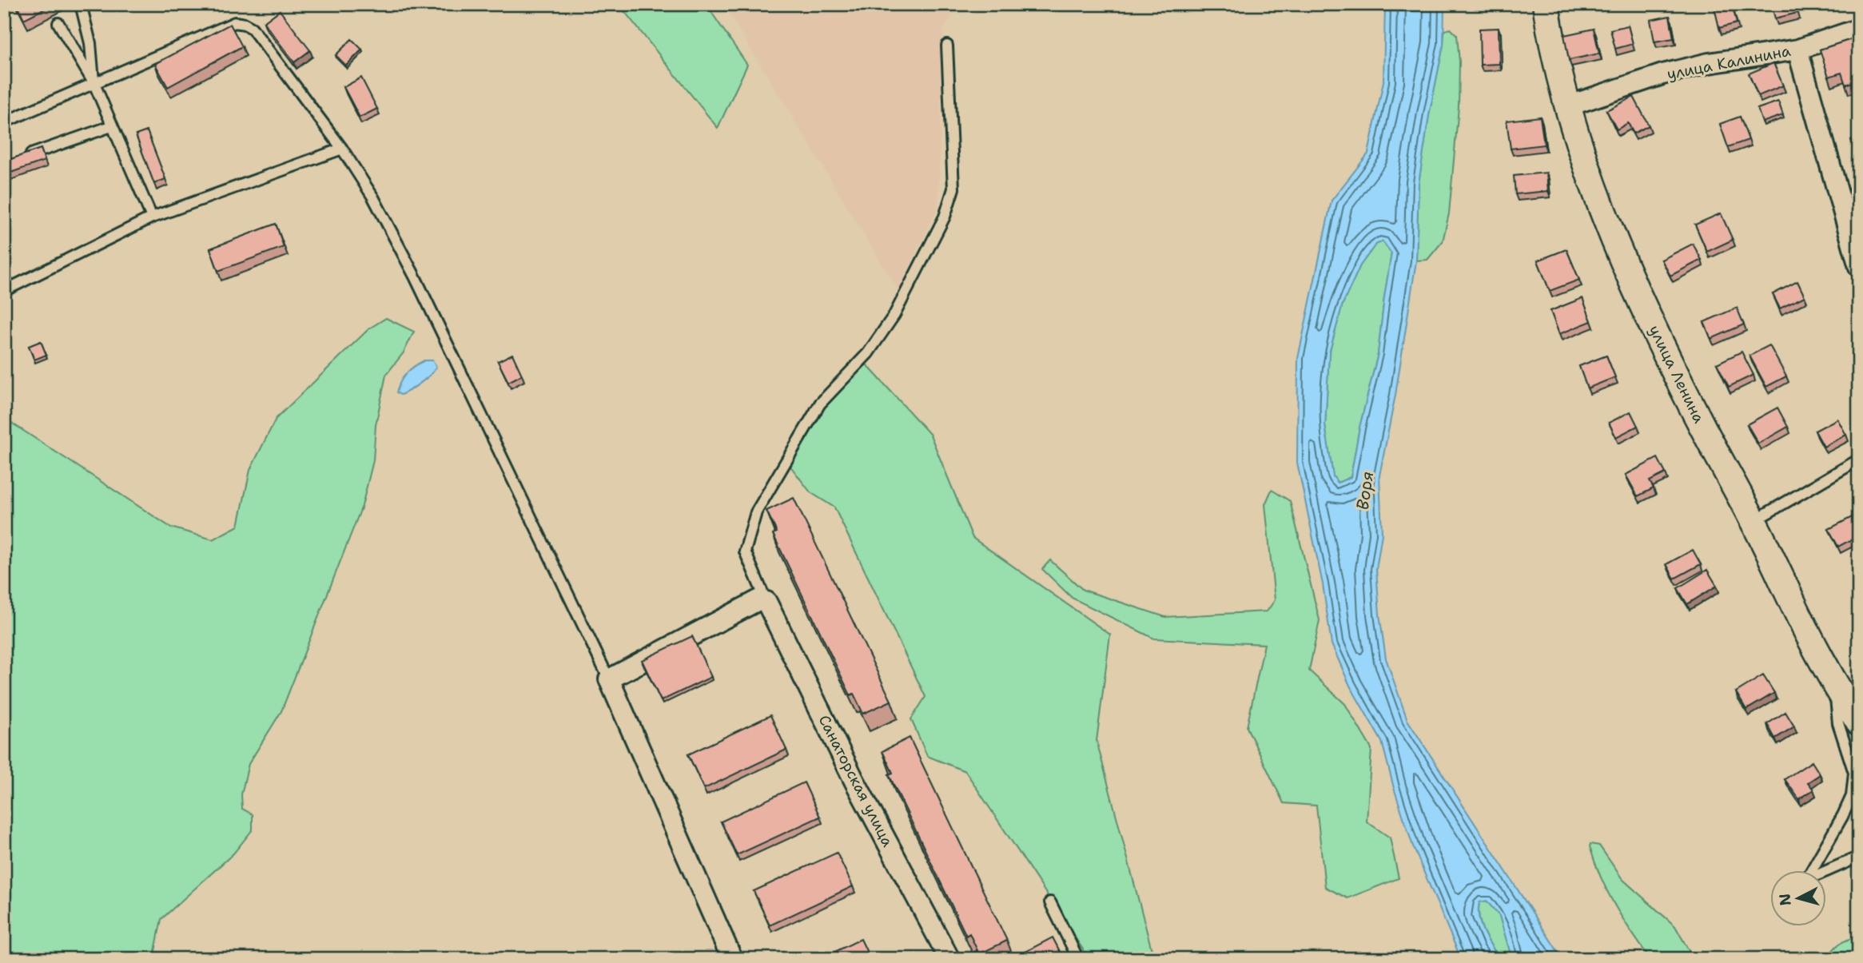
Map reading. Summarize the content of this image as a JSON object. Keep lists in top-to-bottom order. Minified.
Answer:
{"streets":{"street":["улица Калинина","улица Ленина","Санаторская улица"]},"crossings":[["улица Калинина","улица Ленина"]],"water":["Воря"],"north":"left"}
